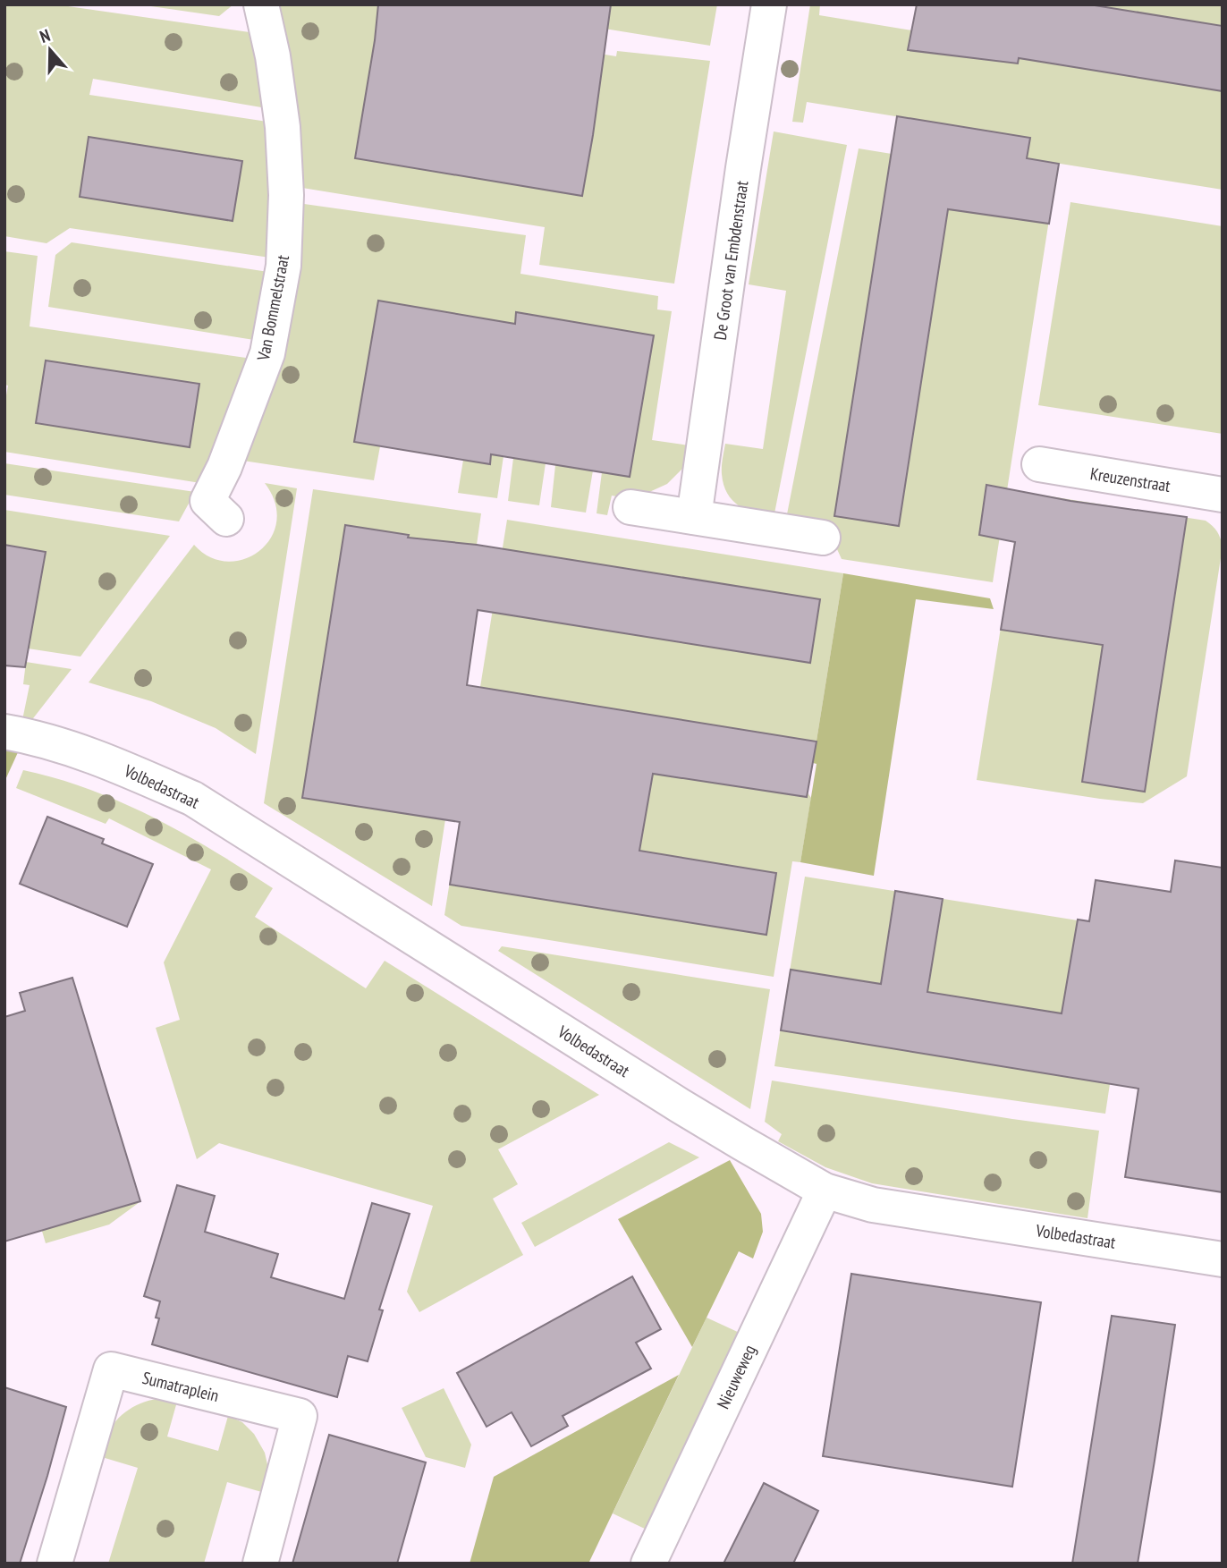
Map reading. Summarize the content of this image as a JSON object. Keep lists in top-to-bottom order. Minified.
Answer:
{"streets":{"street":["De Groot van Embdenstraat","Van Bommelstraat","Kreuzenstraat","Volbedastraat","Nieuweweg","Sumatraplein"]},"crossings":[["Volbedastraat","Nieuweweg"]],"north":"top"}
